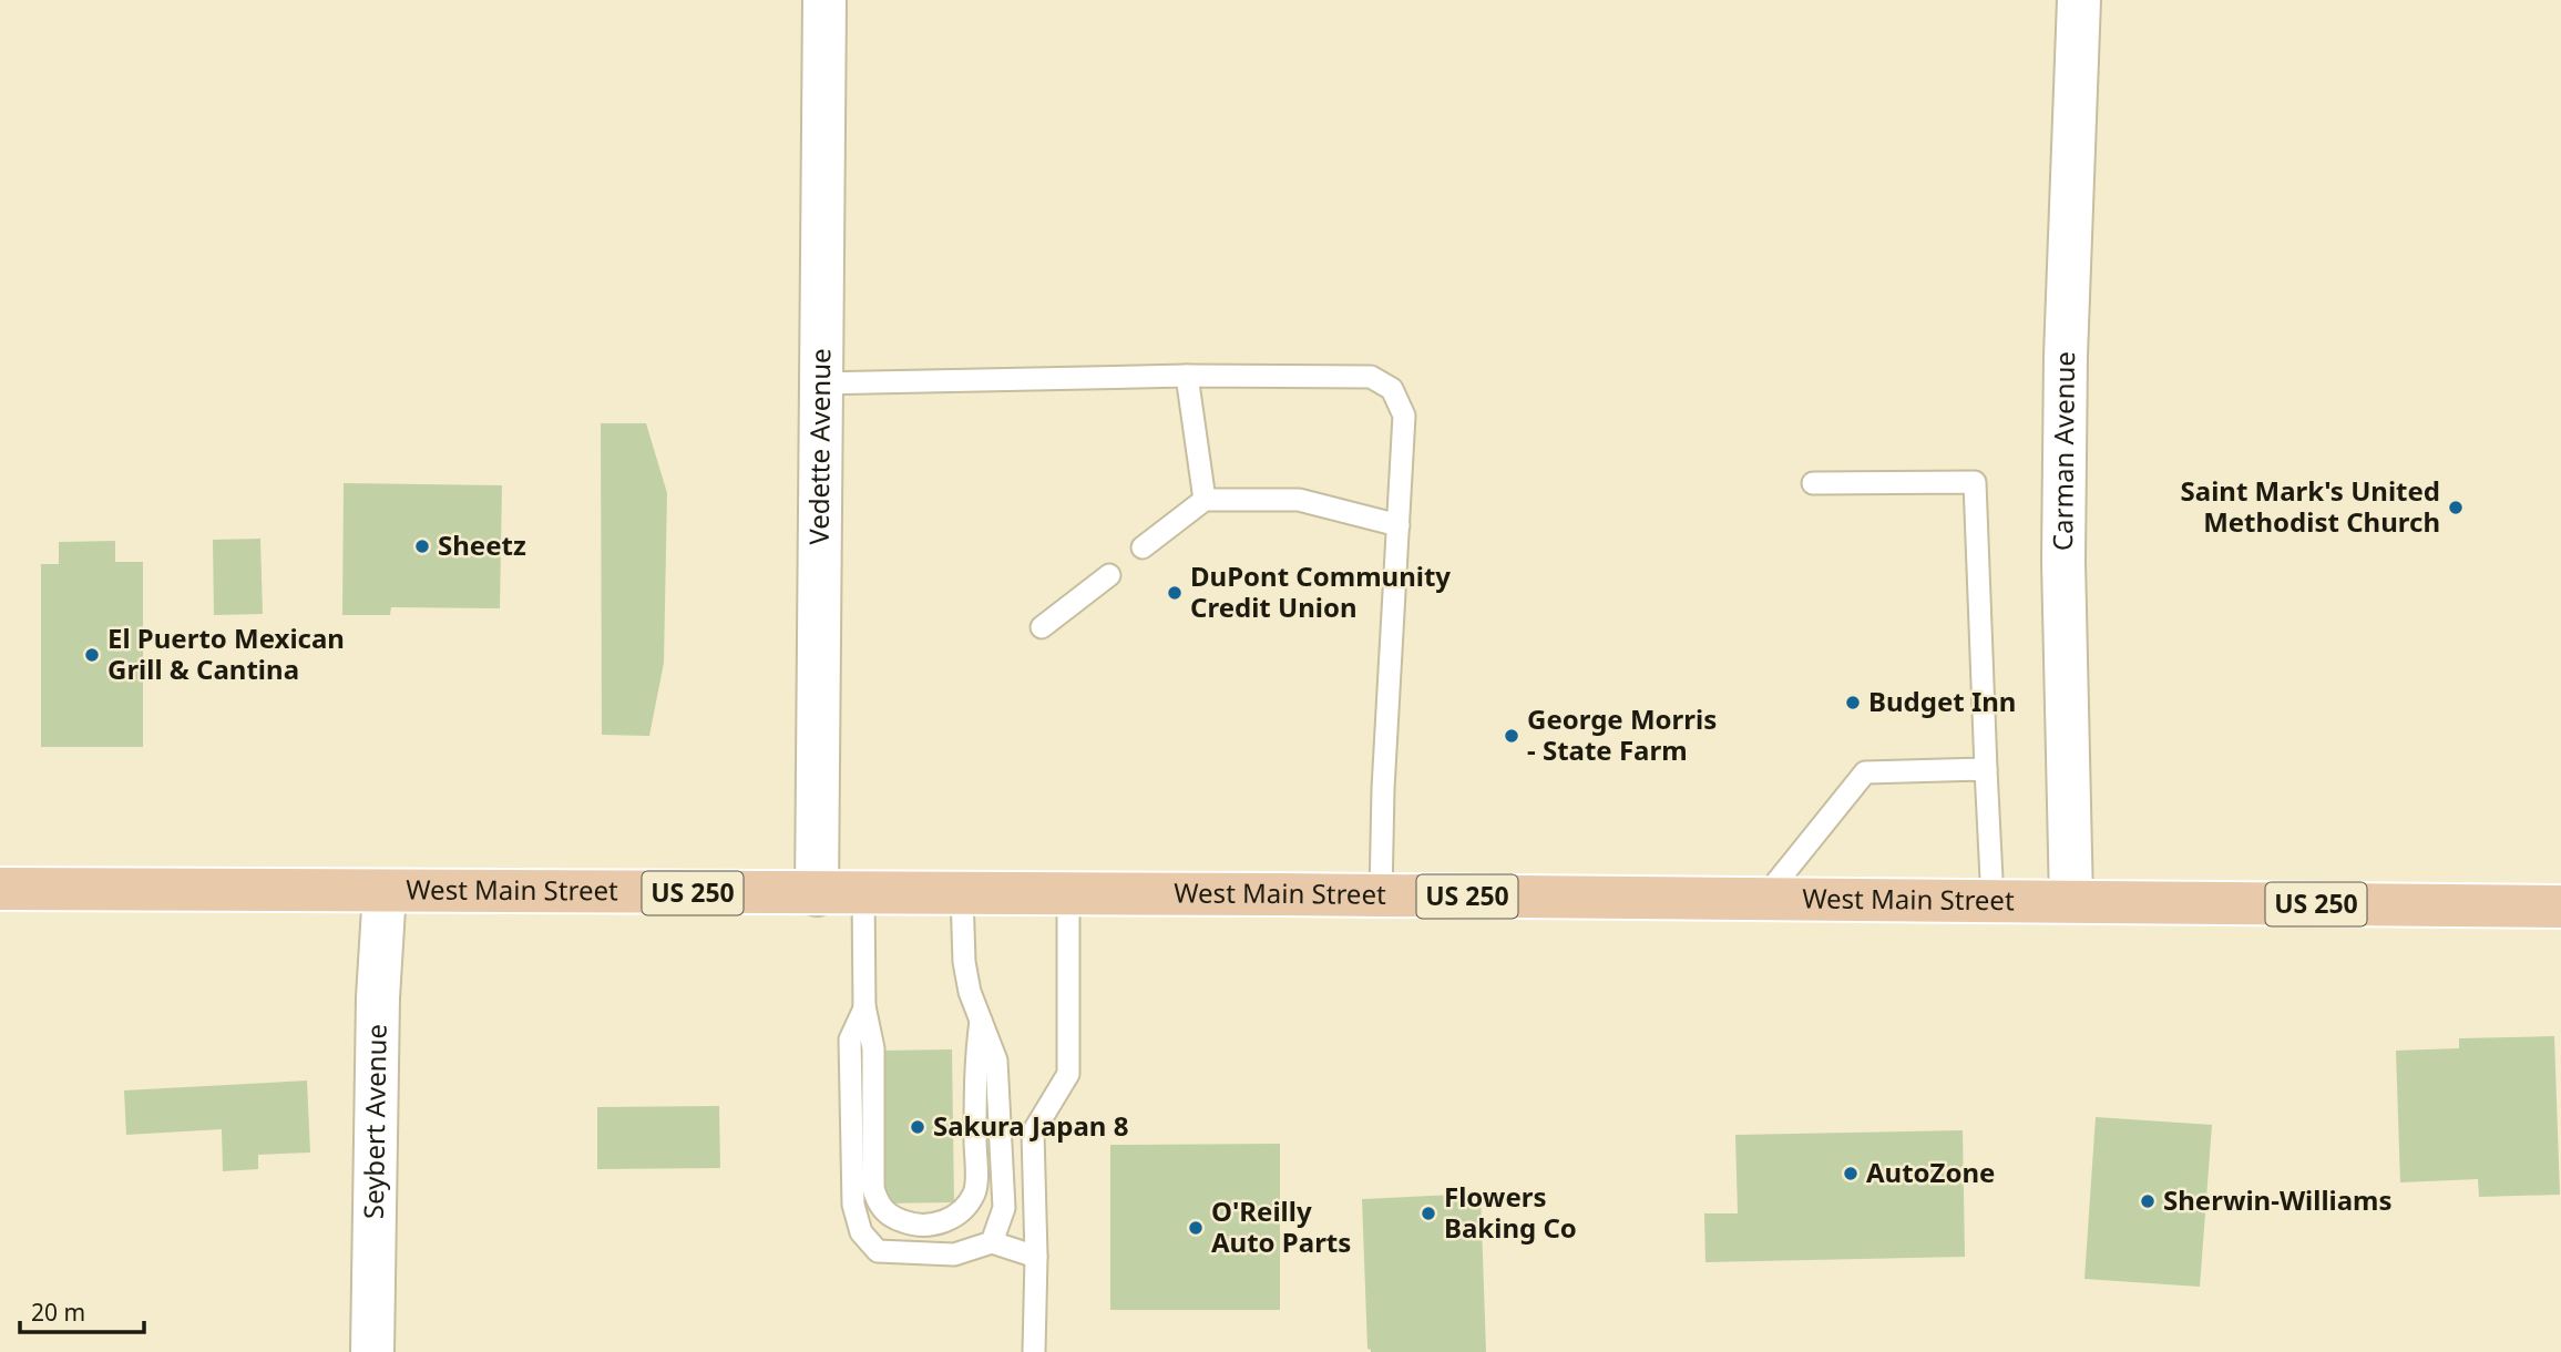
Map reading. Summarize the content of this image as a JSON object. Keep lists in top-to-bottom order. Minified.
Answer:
{"streets":{"main road":["West Main Street","US 250"],"street":["Vedette Avenue","Carman Avenue","Seybert Avenue"]},"crossings":[["Vedette Avenue","West Main Street"],["Carman Avenue","West Main Street"],["West Main Street","Seybert Avenue"]],"places":["Saint Mark's United Methodist Church","Sheetz","DuPont Community Credit Union","El Puerto Mexican Grill & Cantina","Budget Inn","George Morris - State Farm","Sakura Japan 8","AutoZone","Sherwin-Williams","Flowers Baking Co","O'Reilly Auto Parts"],"scale_bar":"20 m"}
